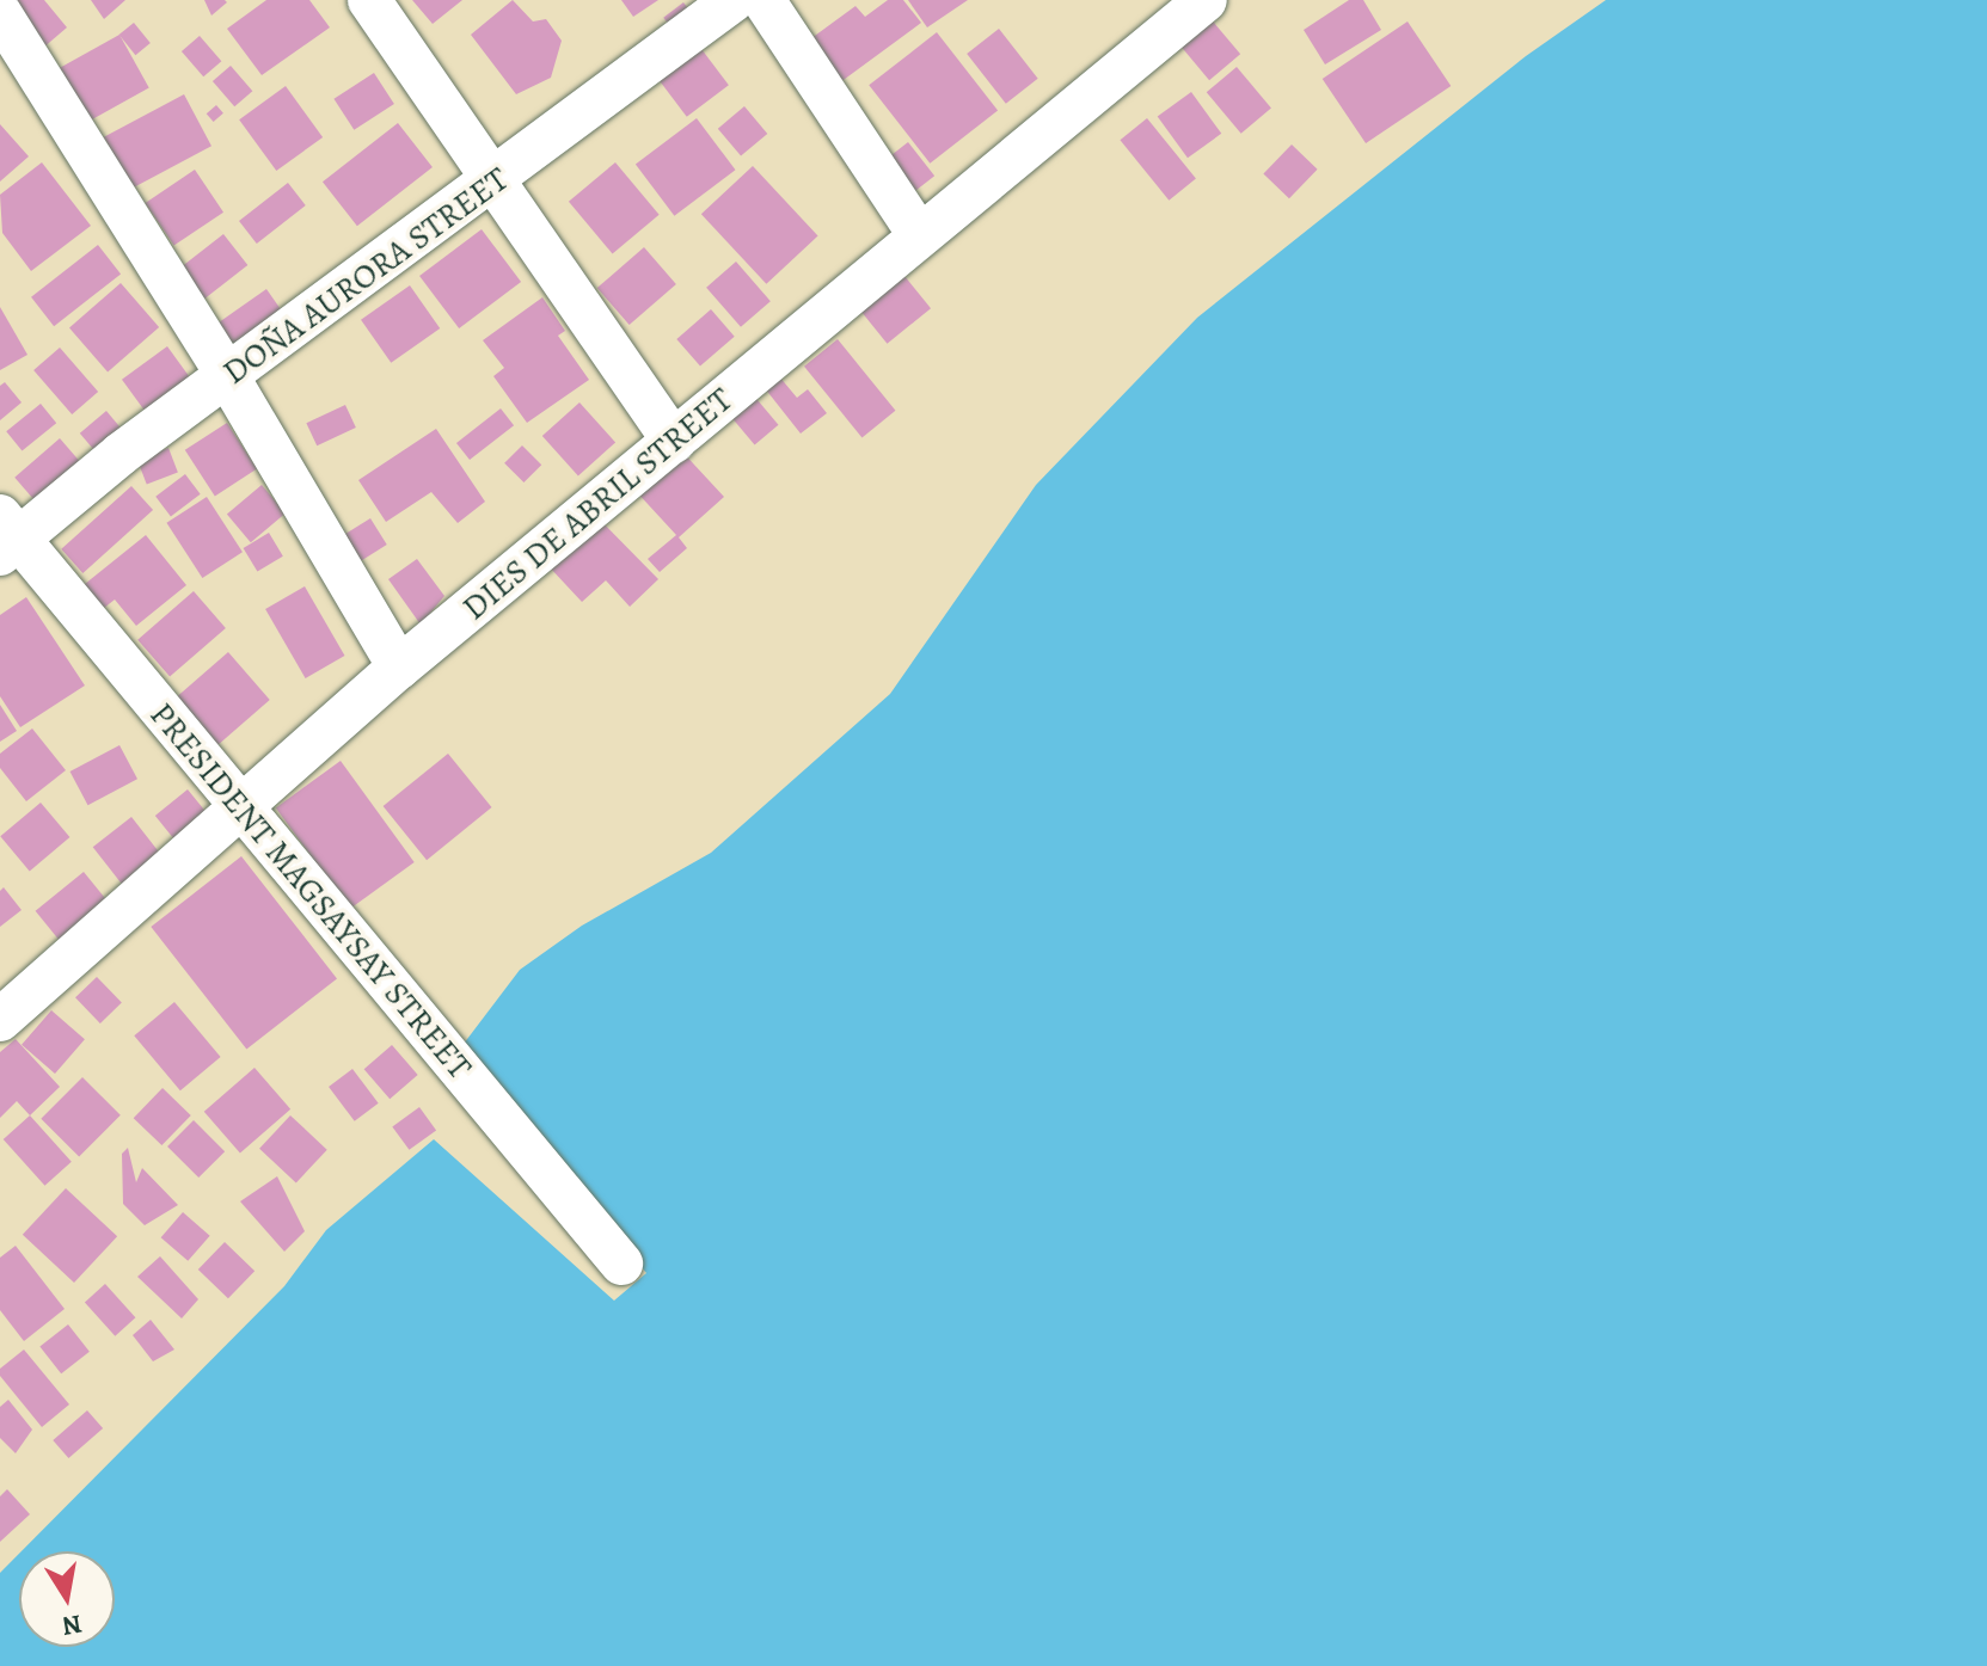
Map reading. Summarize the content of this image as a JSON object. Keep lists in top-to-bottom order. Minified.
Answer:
{"streets":{"street":["DOÑA AURORA STREET","DIES DE ABRIL STREET","PRESIDENT MAGSAYSAY STREET"]},"crossings":[["DOÑA AURORA STREET","PRESIDENT MAGSAYSAY STREET"],["DIES DE ABRIL STREET","PRESIDENT MAGSAYSAY STREET"]],"north":"bottom"}
